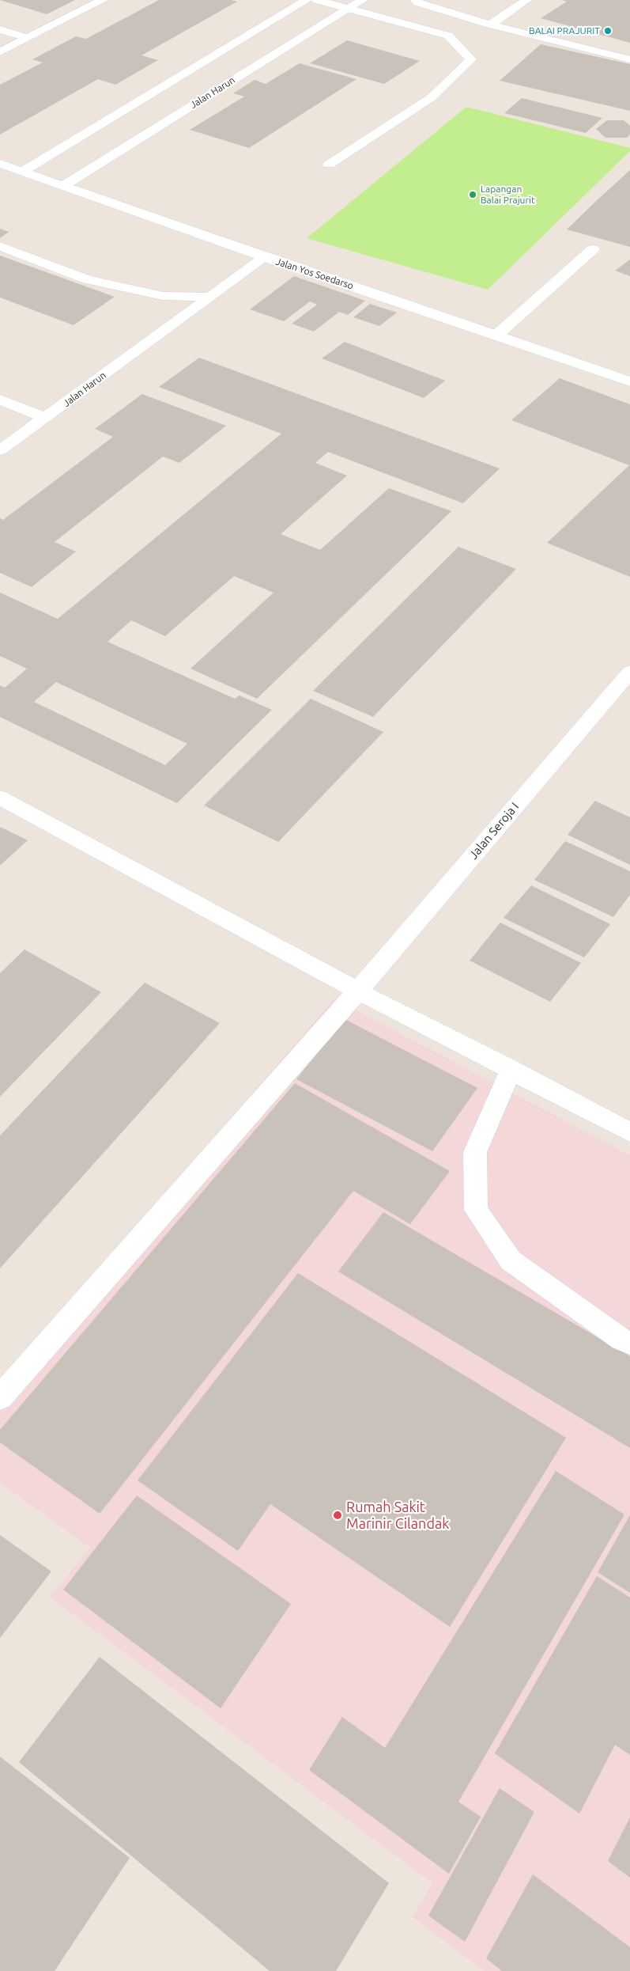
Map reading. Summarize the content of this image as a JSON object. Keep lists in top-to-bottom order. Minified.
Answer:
{"streets":{"street":["Jalan Harun","Jalan Yos Soedarso","Jalan Seroja I"]},"crossings":[["Jalan Harun","Jalan Yos Soedarso"]],"places":["BALAI PRAJURIT","Lapangan Balai Prajurit","Rumah Sakit Marinir Cilandak"]}
